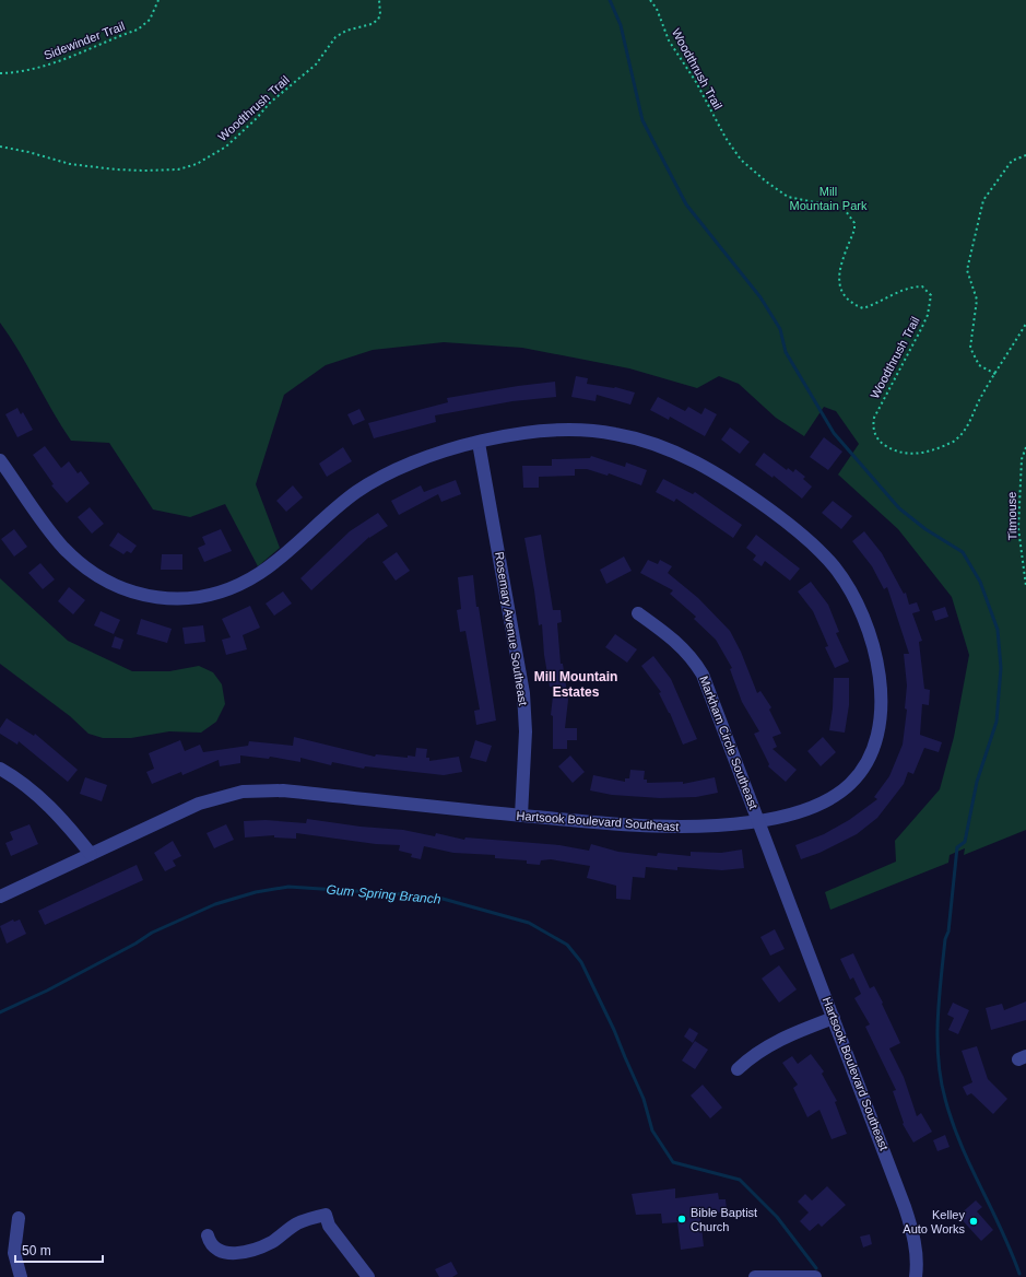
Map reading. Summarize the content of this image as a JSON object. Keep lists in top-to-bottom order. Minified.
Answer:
{"streets":{"street":["Rosemary Avenue Southeast","Markham Circle Southeast","Hartsook Boulevard Southeast"],"path":["Sidewinder Trail","Woodthrush Trail","Titmouse"]},"crossings":[["Rosemary Avenue Southeast","Hartsook Boulevard Southeast"],["Markham Circle Southeast","Hartsook Boulevard Southeast"]],"districts":["Mill Mountain Estates"],"water":["Gum Spring Branch"],"parks":["Mill Mountain Park"],"places":["Bible Baptist Church","Kelley Auto Works"],"scale_bar":"50 m"}
